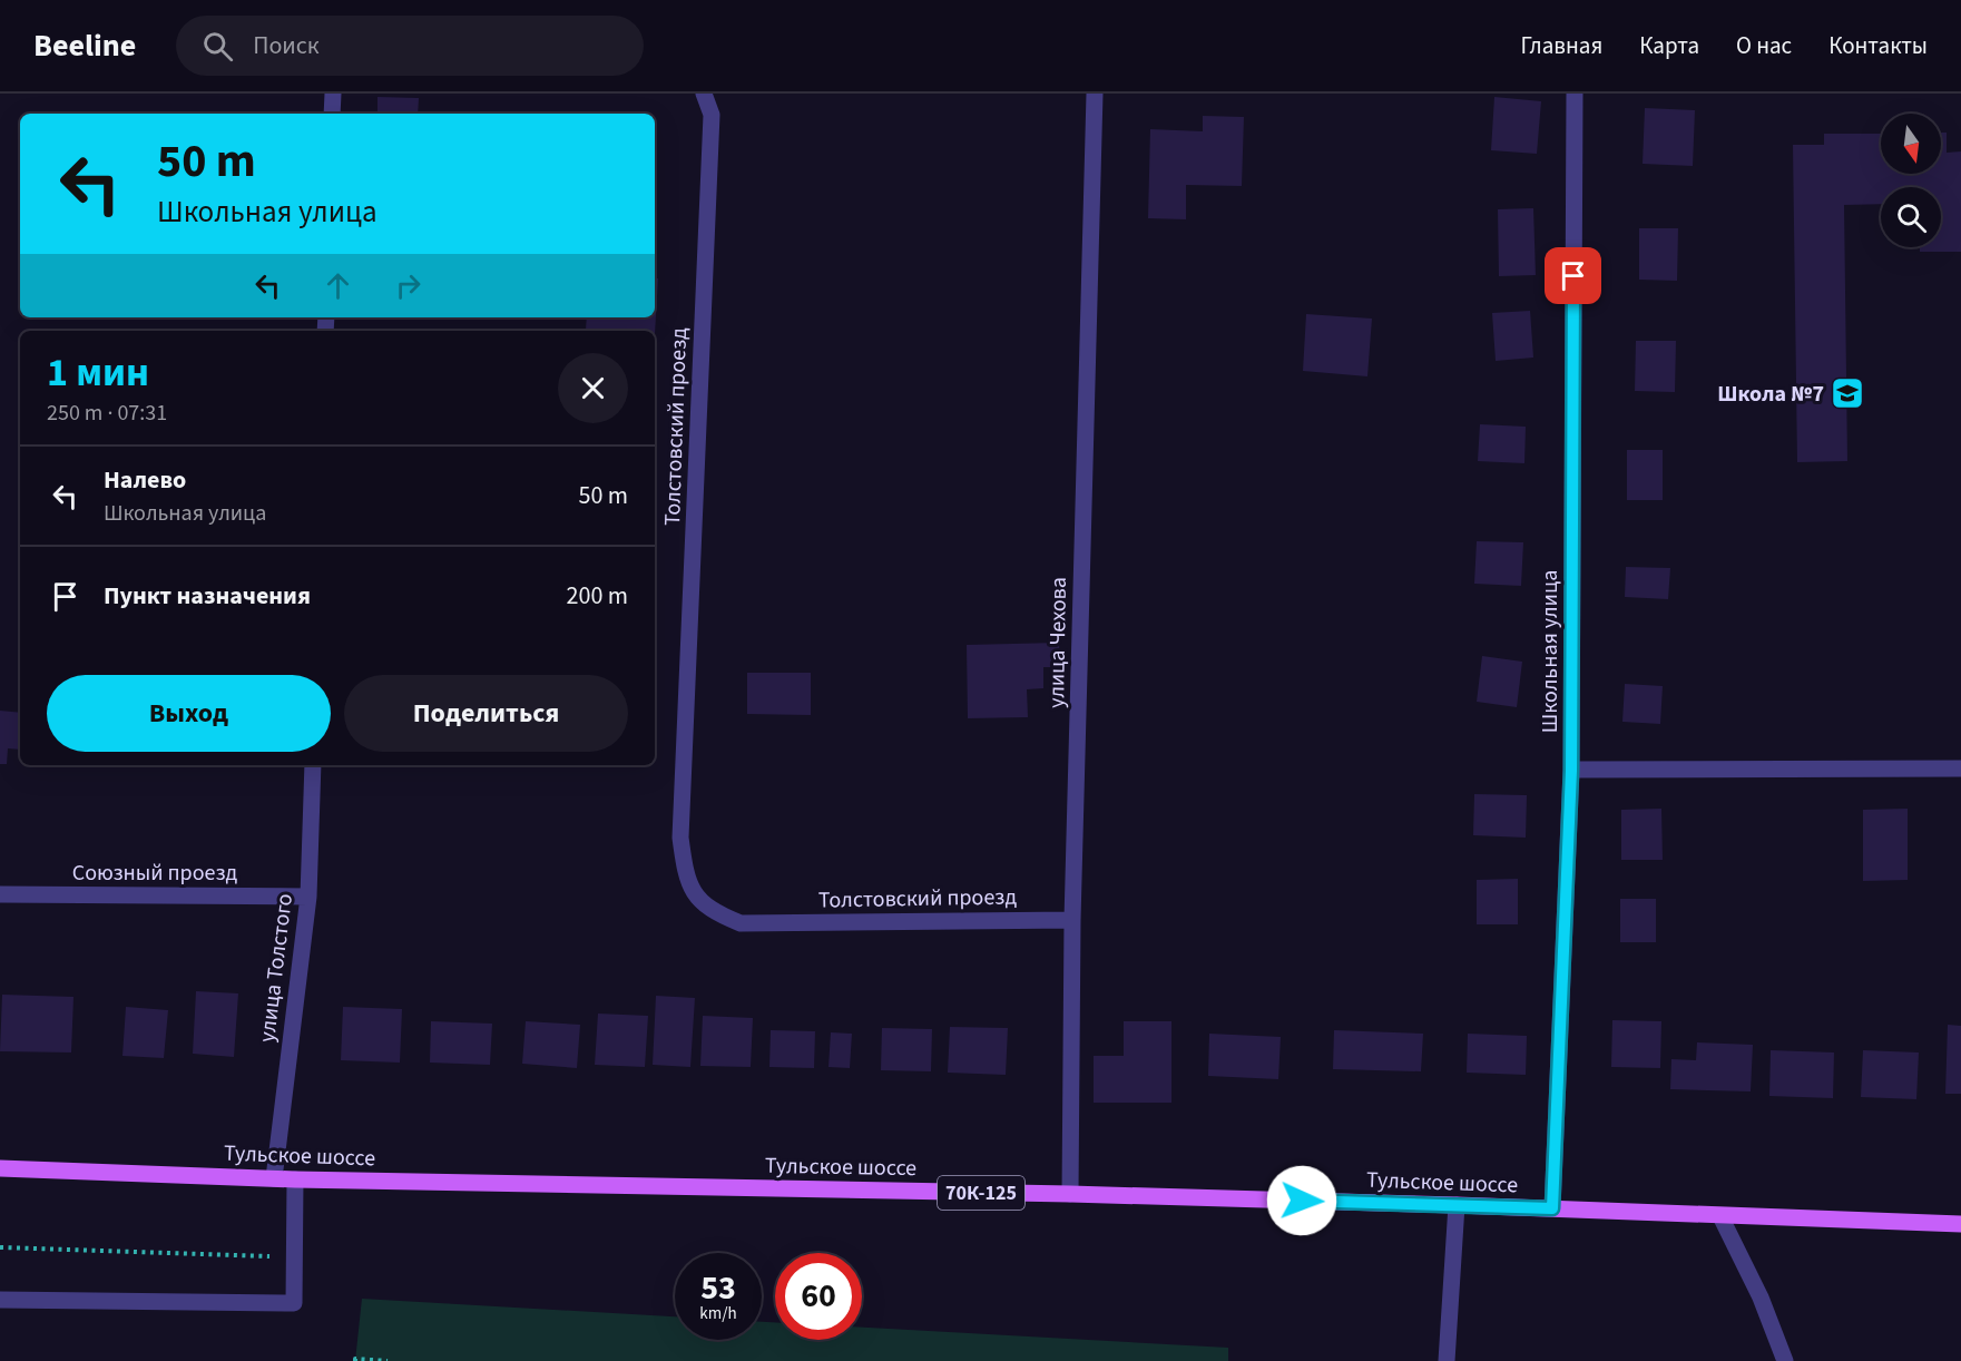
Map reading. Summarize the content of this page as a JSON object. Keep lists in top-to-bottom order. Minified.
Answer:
{"streets":{"main road":["Тульское шоссе","70К-125"],"street":["Толстовский проезд","улица Чехова","Школьная улица","Союзный проезд","улица Толстого"]},"crossings":[["Толстовский проезд","улица Чехова"],["улица Чехова","Тульское шоссе"],["Школьная улица","Тульское шоссе"],["Союзный проезд","улица Толстого"],["улица Толстого","Тульское шоссе"]],"places":{"school or university":["Школа №7"]},"north":"bottom","page":{"header":"Beeline","search":"Поиск","nav":["Главная","Карта","О нас","Контакты"],"turn":["50 m","Школьная улица"],"heading":["1 мин","250 m · 07:31"],"list":[{"name":"Налево","note":"Школьная улица","value":"50 m"},{"name":"Пункт назначения","value":"200 m"}],"buttons":["Выход","Поделиться"],"speed":"53 km/h","limit":"60"}}
